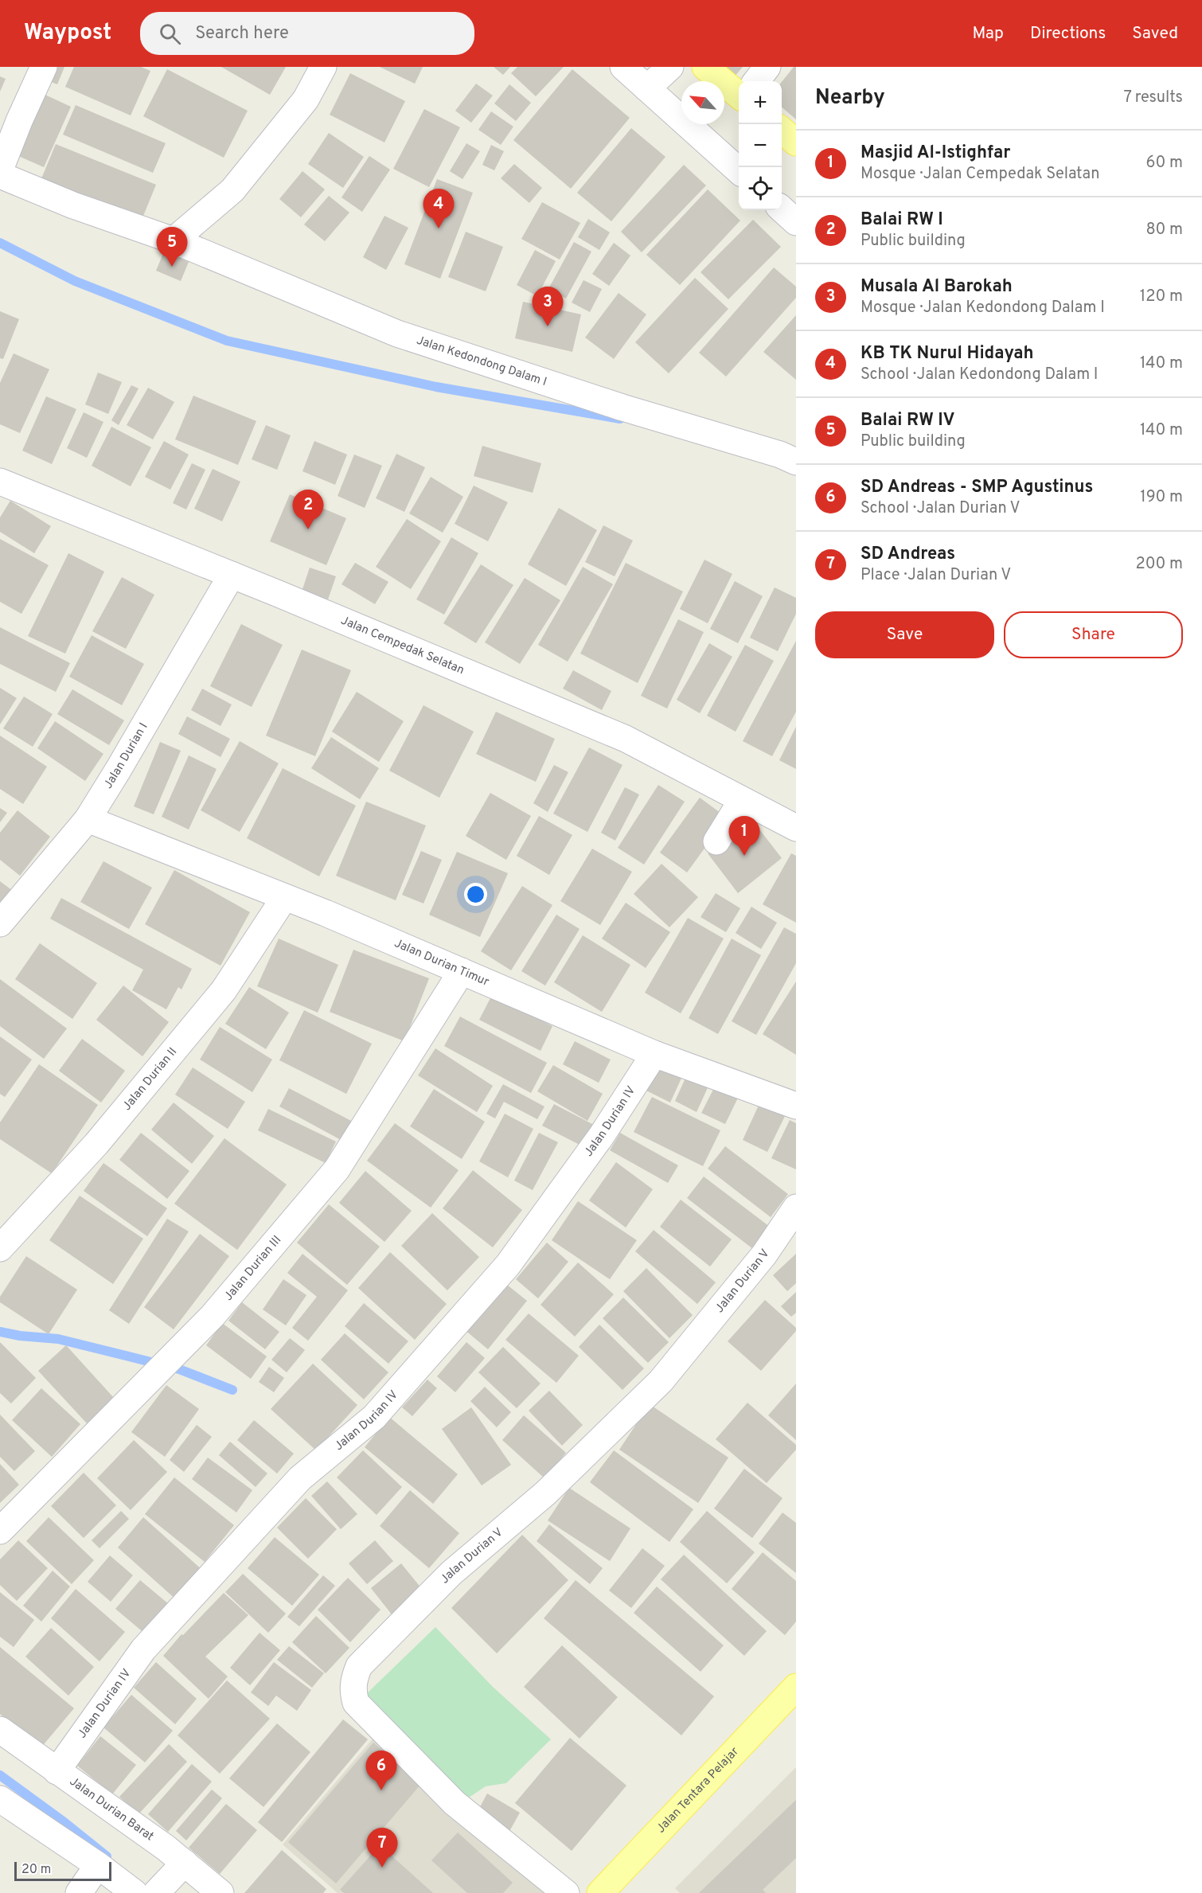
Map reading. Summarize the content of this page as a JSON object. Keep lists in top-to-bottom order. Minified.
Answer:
{"streets":{"main road":["Jalan Tentara Pelajar"],"street":["Jalan Kedondong Dalam I","Jalan Cempedak Selatan","Jalan Durian I","Jalan Durian Timur","Jalan Durian II","Jalan Durian IV","Jalan Durian III","Jalan Durian V","Jalan Durian Barat"]},"crossings":[["Jalan Cempedak Selatan","Jalan Durian I"],["Jalan Durian I","Jalan Durian Timur"],["Jalan Durian Timur","Jalan Durian II"],["Jalan Durian Timur","Jalan Durian IV"],["Jalan Durian Timur","Jalan Durian III"],["Jalan Durian IV","Jalan Durian Barat"]],"scale_bar":"20 m","north":"top left","page":{"header":"Waypost","search":"Search here","nav":["Map","Directions","Saved"],"heading":["Nearby","7 results"],"map_buttons":["+","−"],"list":[{"mark":"1","name":"Masjid Al-Istighfar","note":"Mosque · Jalan Cempedak Selatan","value":"60 m"},{"mark":"2","name":"Balai RW I","note":"Public building","value":"80 m"},{"mark":"3","name":"Musala Al Barokah","note":"Mosque · Jalan Kedondong Dalam I","value":"120 m"},{"mark":"4","name":"KB TK Nurul Hidayah","note":"School · Jalan Kedondong Dalam I","value":"140 m"},{"mark":"5","name":"Balai RW IV","note":"Public building","value":"140 m"},{"mark":"6","name":"SD Andreas - SMP Agustinus","note":"School · Jalan Durian V","value":"190 m"},{"mark":"7","name":"SD Andreas","note":"Place · Jalan Durian V","value":"200 m"}],"pins":["4","5","3","2","1","6","7"],"buttons":["Save","Share"],"scale":"20 m"}}
